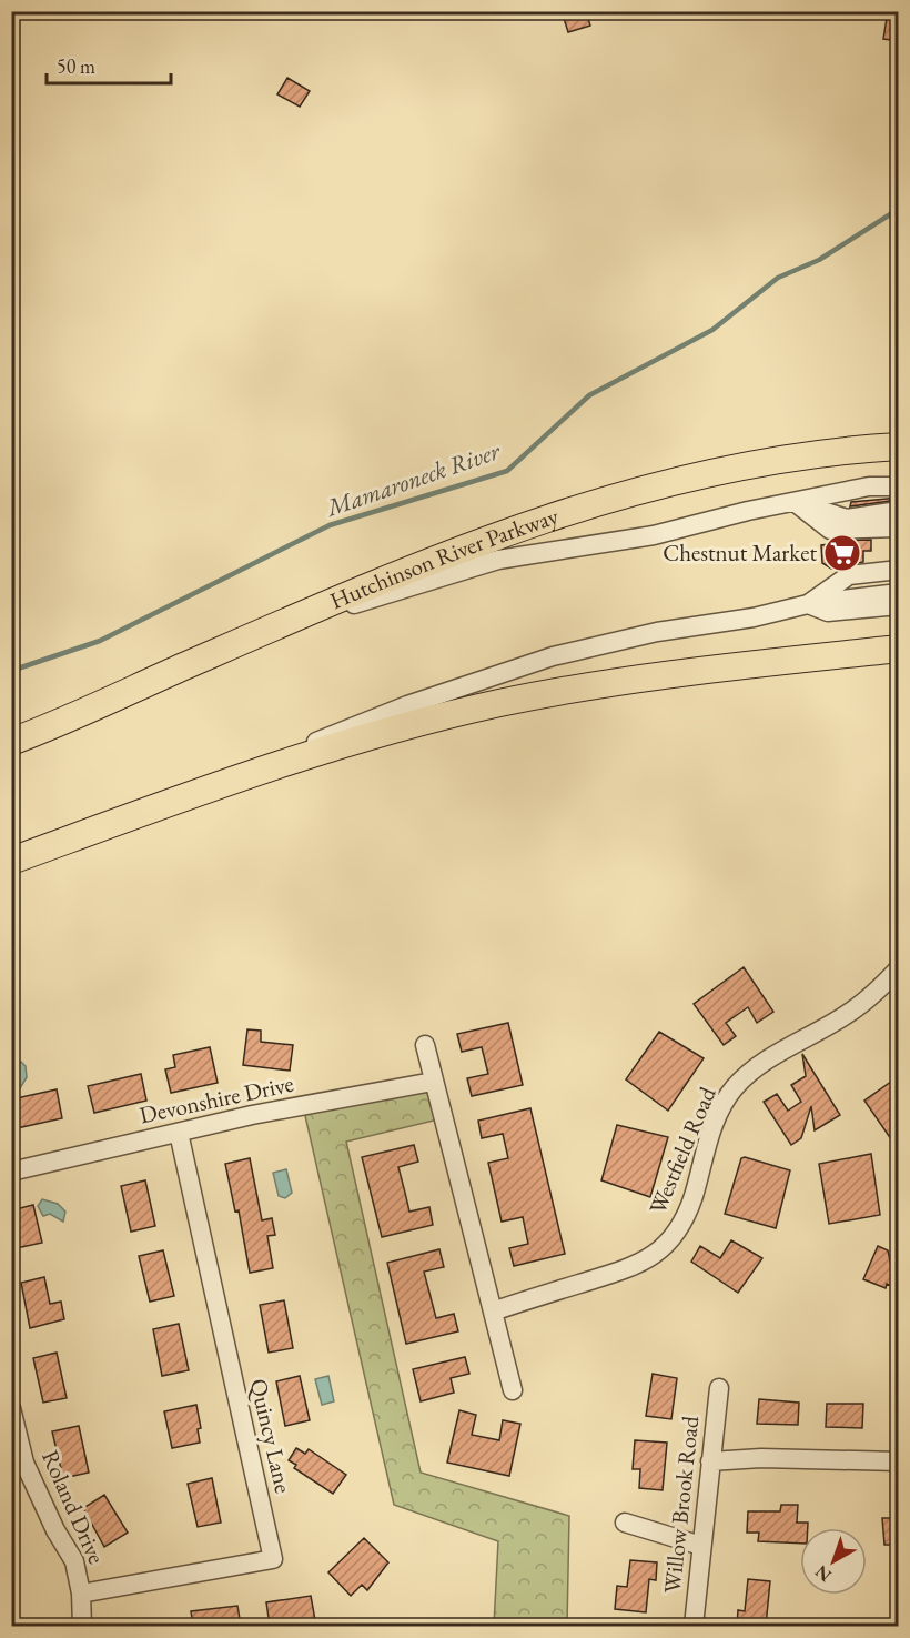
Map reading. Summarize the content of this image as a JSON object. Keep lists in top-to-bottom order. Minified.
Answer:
{"streets":{"highway":["Hutchinson River Parkway"],"street":["Devonshire Drive","Westfield Road","Quincy Lane","Willow Brook Road","Roland Drive"]},"crossings":[["Devonshire Drive","Quincy Lane"],["Quincy Lane","Roland Drive"]],"water":["Mamaroneck River"],"places":{"supermarket":["Chestnut Market"]},"scale_bar":"50 m","north":"bottom left"}
